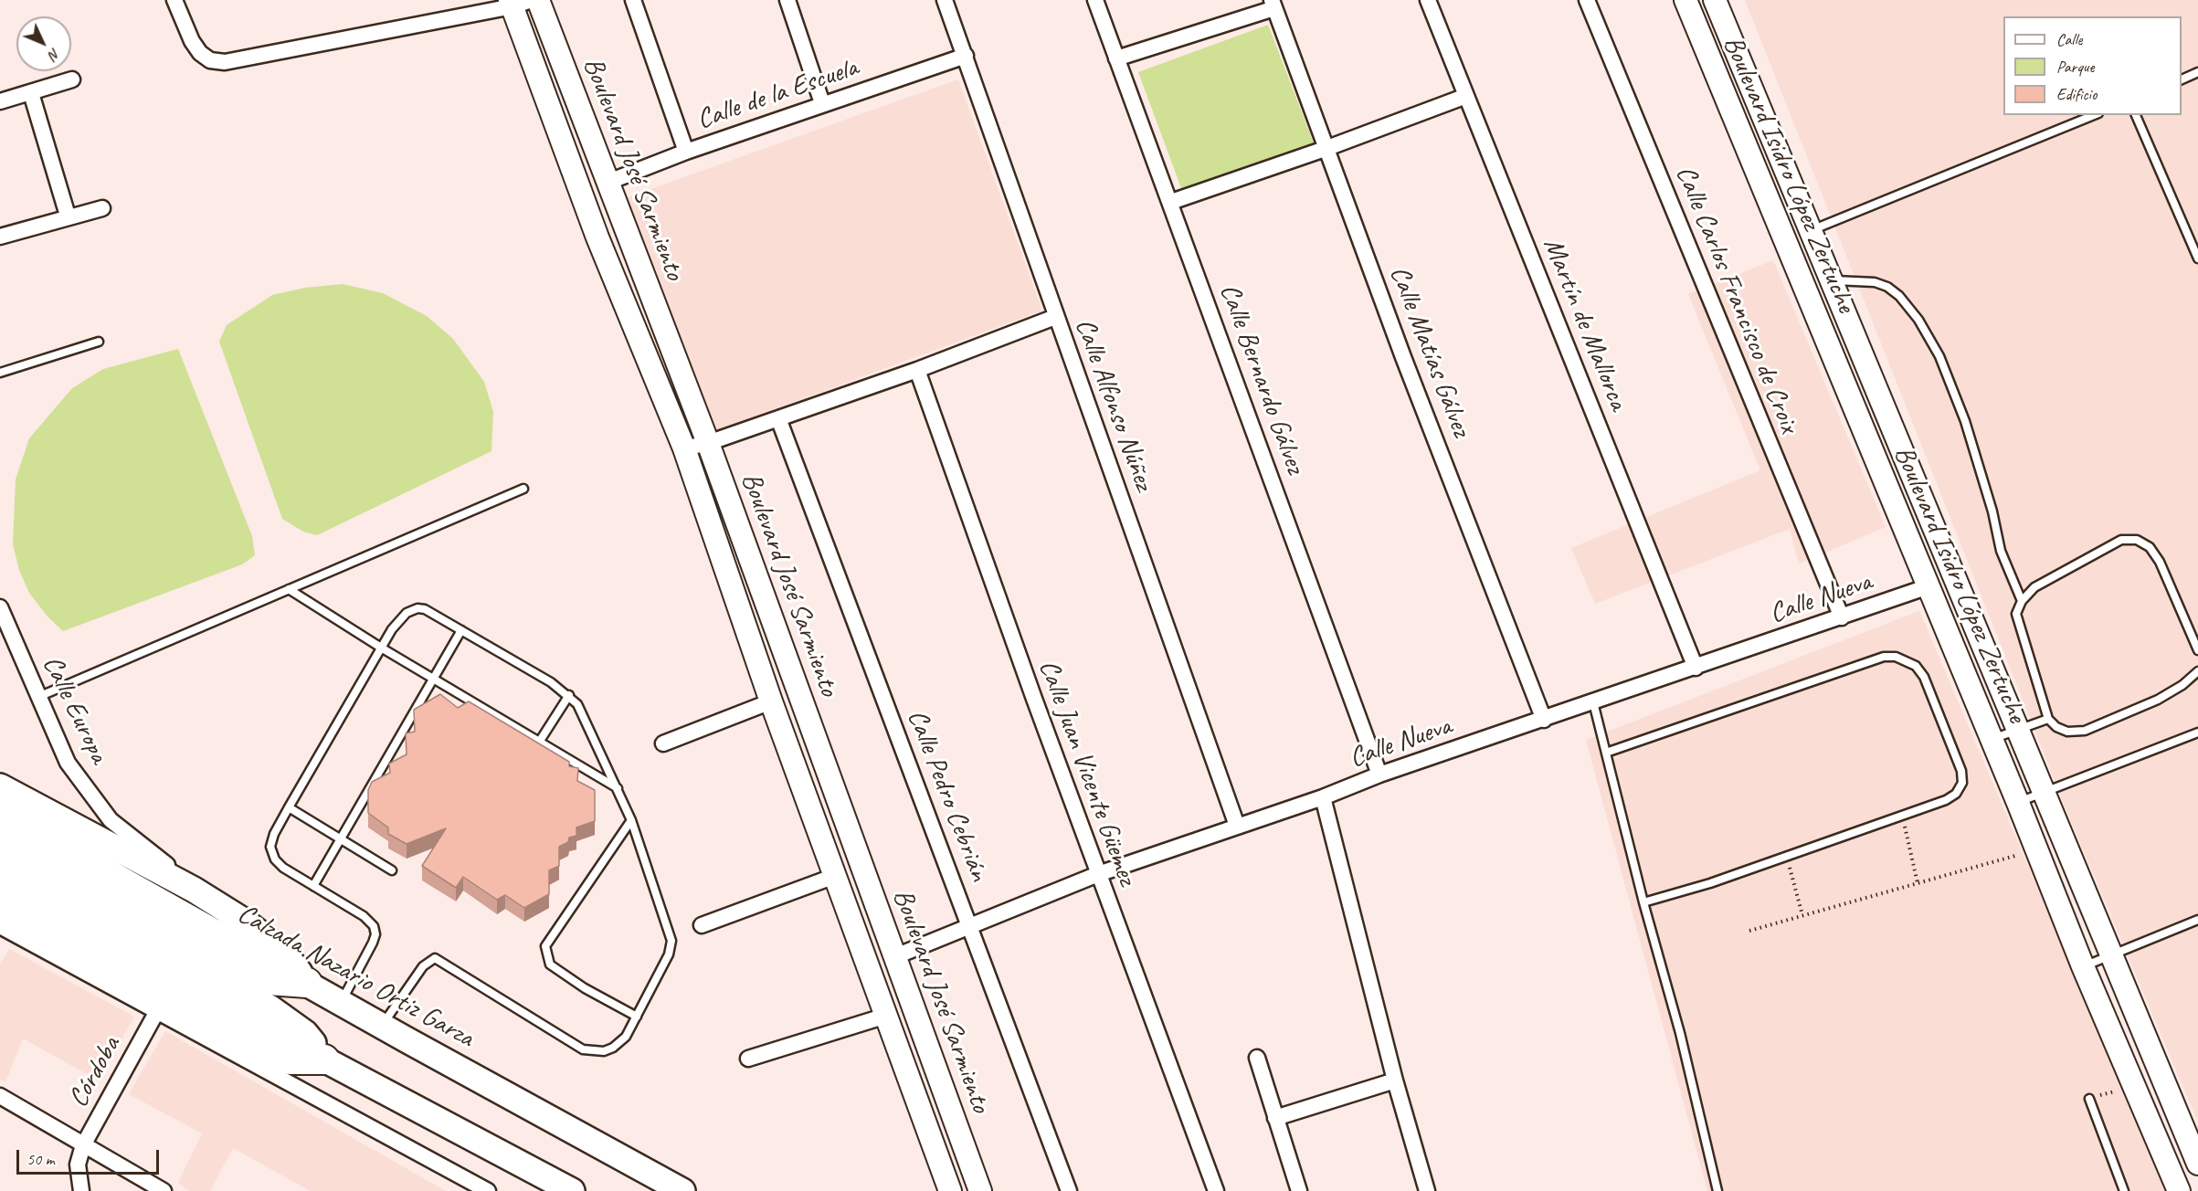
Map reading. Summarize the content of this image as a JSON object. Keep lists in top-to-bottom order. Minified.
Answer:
{"streets":{"main road":["Boulevard José Sarmiento","Boulevard Isidro López Zertuche","Calzada Nazario Ortiz Garza"],"street":["Calle de la Escuela","Calle Carlos Francisco de Croix","Martín de Mallorca","Calle Matías Gálvez","Calle Bernardo Gálvez","Calle Alfonso Núñez","Calle Nueva","Calle Europa","Calle Juan Vicente Güemez","Calle Pedro Cebrián","Córdoba"]},"crossings":[["Calle de la Escuela","Boulevard José Sarmiento"],["Calle de la Escuela","Calle Alfonso Núñez"],["Boulevard José Sarmiento","Calle Nueva"],["Boulevard Isidro López Zertuche","Calle Nueva"],["Calle Carlos Francisco de Croix","Calle Nueva"],["Martín de Mallorca","Calle Nueva"],["Calle Matías Gálvez","Calle Nueva"],["Calle Bernardo Gálvez","Calle Nueva"],["Calle Alfonso Núñez","Calle Nueva"],["Calle Nueva","Calle Juan Vicente Güemez"],["Calle Nueva","Calle Pedro Cebrián"]],"legend":["Calle","Parque","Edificio"],"scale_bar":"50 m","north":"bottom right"}
